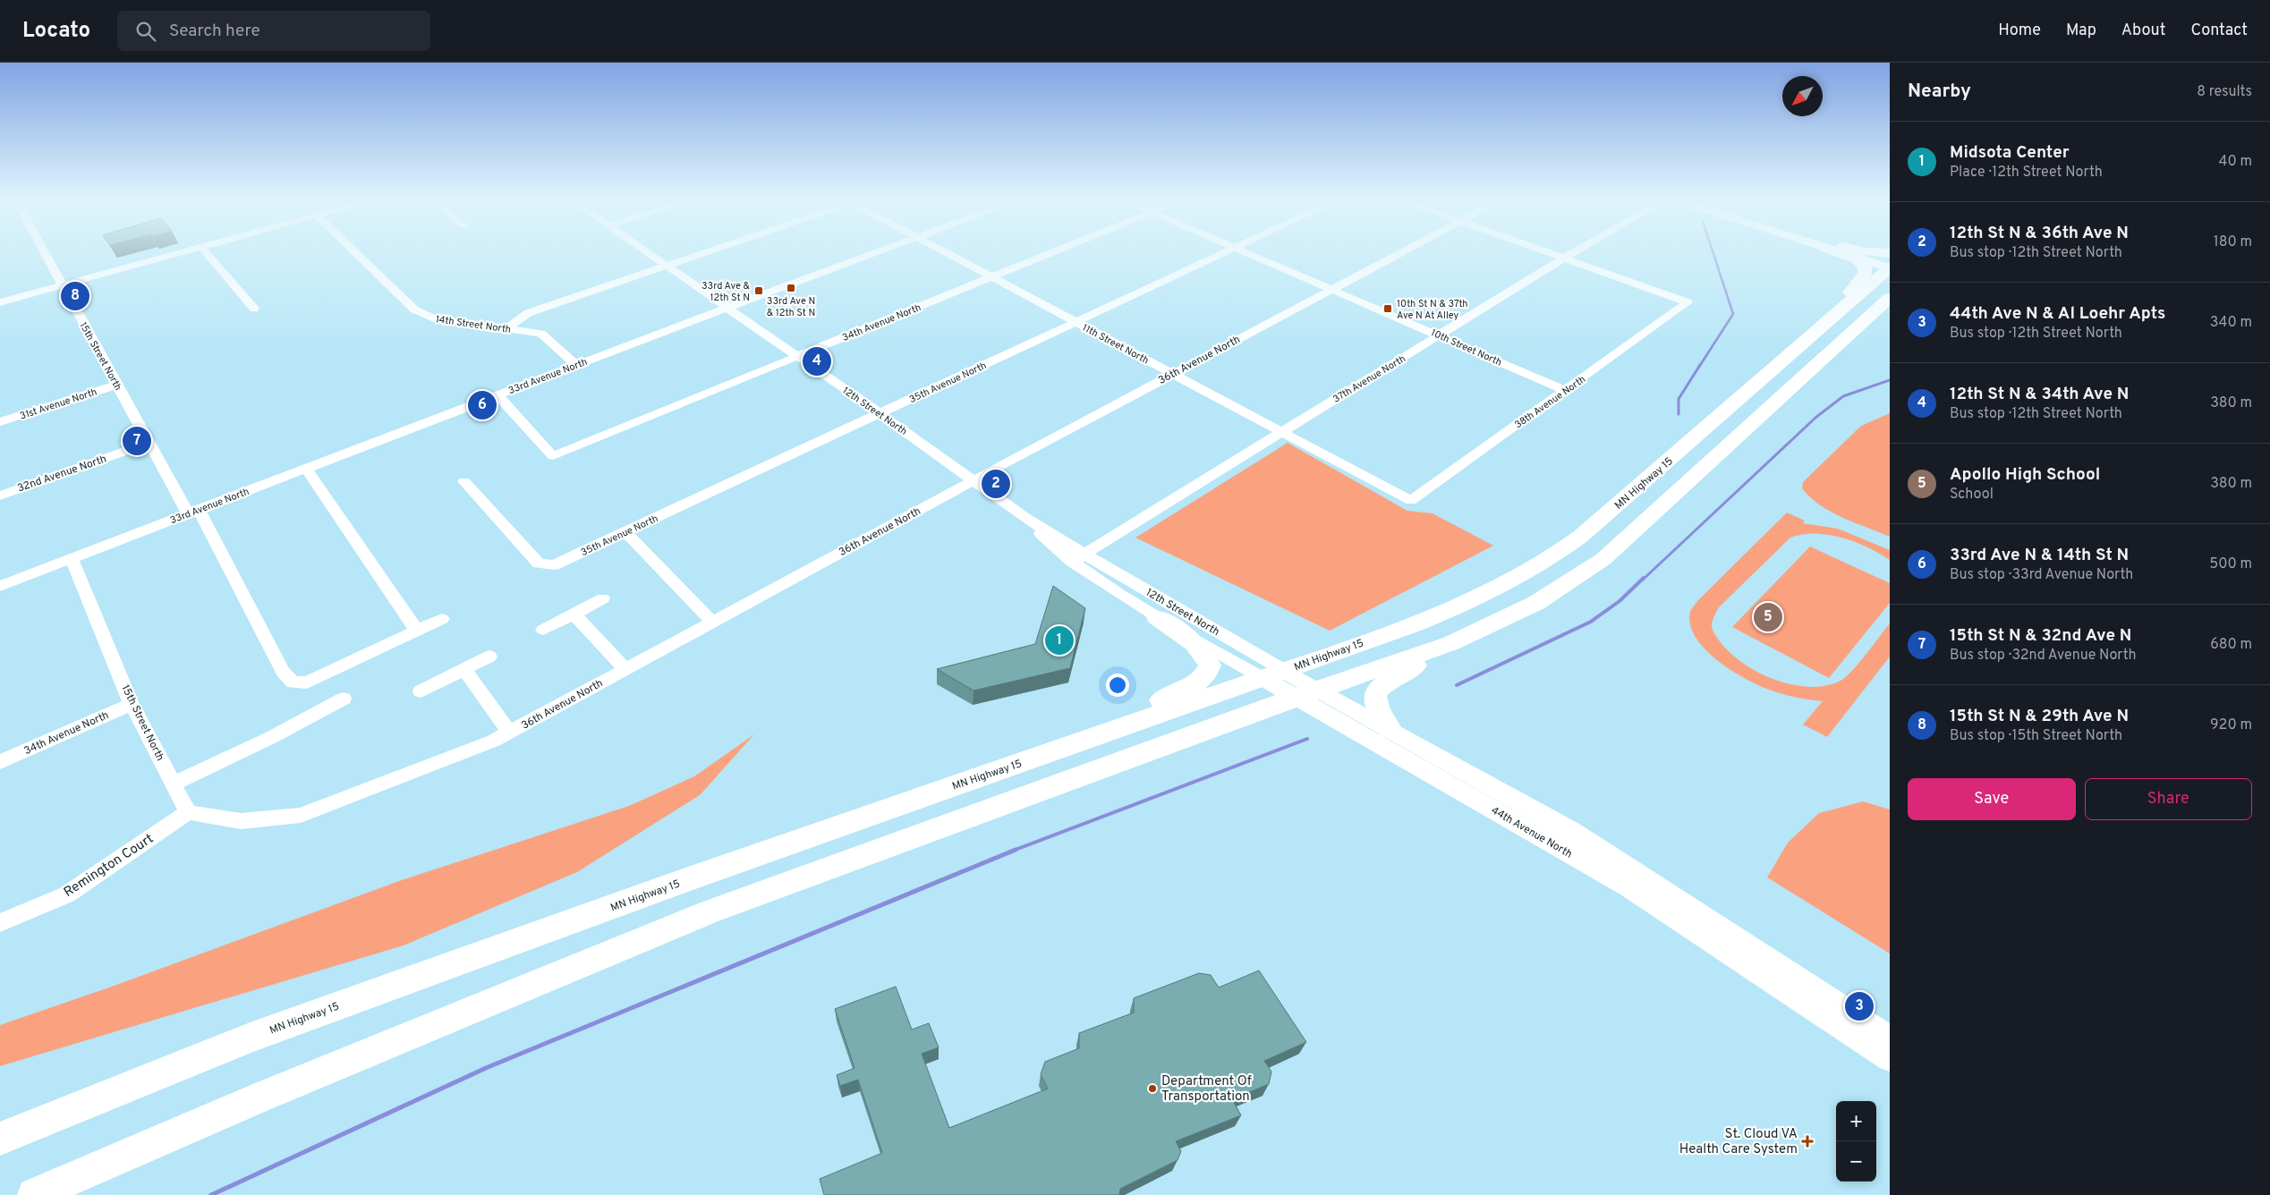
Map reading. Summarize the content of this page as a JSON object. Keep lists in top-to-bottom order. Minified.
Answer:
{"streets":{"highway":["MN Highway 15"],"main road":["44th Avenue North"],"street":["34th Avenue North","14th Street North","11th Street North","10th Street North","15th Street North","36th Avenue North","33rd Avenue North","37th Avenue North","35th Avenue North","38th Avenue North","31st Avenue North","12th Street North","32nd Avenue North","Remington Court"]},"crossings":[["34th Avenue North","11th Street North"],["34th Avenue North","15th Street North"],["34th Avenue North","33rd Avenue North"],["34th Avenue North","12th Street North"],["14th Street North","33rd Avenue North"],["11th Street North","36th Avenue North"],["11th Street North","37th Avenue North"],["11th Street North","35th Avenue North"],["11th Street North","38th Avenue North"],["10th Street North","36th Avenue North"],["10th Street North","37th Avenue North"],["10th Street North","38th Avenue North"],["15th Street North","36th Avenue North"],["15th Street North","33rd Avenue North"],["15th Street North","31st Avenue North"],["15th Street North","32nd Avenue North"],["15th Street North","Remington Court"],["36th Avenue North","12th Street North"],["36th Avenue North","Remington Court"],["33rd Avenue North","12th Street North"],["37th Avenue North","38th Avenue North"],["37th Avenue North","12th Street North"],["35th Avenue North","12th Street North"],["12th Street North","MN Highway 15"],["12th Street North","44th Avenue North"],["MN Highway 15","44th Avenue North"]],"places":{"transit":["33rd Ave N & 12th St N","33rd Ave & 12th St N","10th St N & 37th Ave N At Alley"],"other":["Department Of Transportation"],"health":["St. Cloud VA Health Care System"]},"north":"bottom left","page":{"header":"Locato","search":"Search here","nav":["Home","Map","About","Contact"],"heading":["Nearby","8 results"],"list":[{"mark":"1","name":"Midsota Center","note":"Place · 12th Street North","value":"40 m"},{"mark":"2","name":"12th St N & 36th Ave N","note":"Bus stop · 12th Street North","value":"180 m"},{"mark":"3","name":"44th Ave N & Al Loehr Apts","note":"Bus stop · 12th Street North","value":"340 m"},{"mark":"4","name":"12th St N & 34th Ave N","note":"Bus stop · 12th Street North","value":"380 m"},{"mark":"5","name":"Apollo High School","note":"School","value":"380 m"},{"mark":"6","name":"33rd Ave N & 14th St N","note":"Bus stop · 33rd Avenue North","value":"500 m"},{"mark":"7","name":"15th St N & 32nd Ave N","note":"Bus stop · 32nd Avenue North","value":"680 m"},{"mark":"8","name":"15th St N & 29th Ave N","note":"Bus stop · 15th Street North","value":"920 m"}],"pins":["8","4","6","7","2","5","1","3"],"buttons":["Save","Share"],"map_buttons":["+","−"]}}
